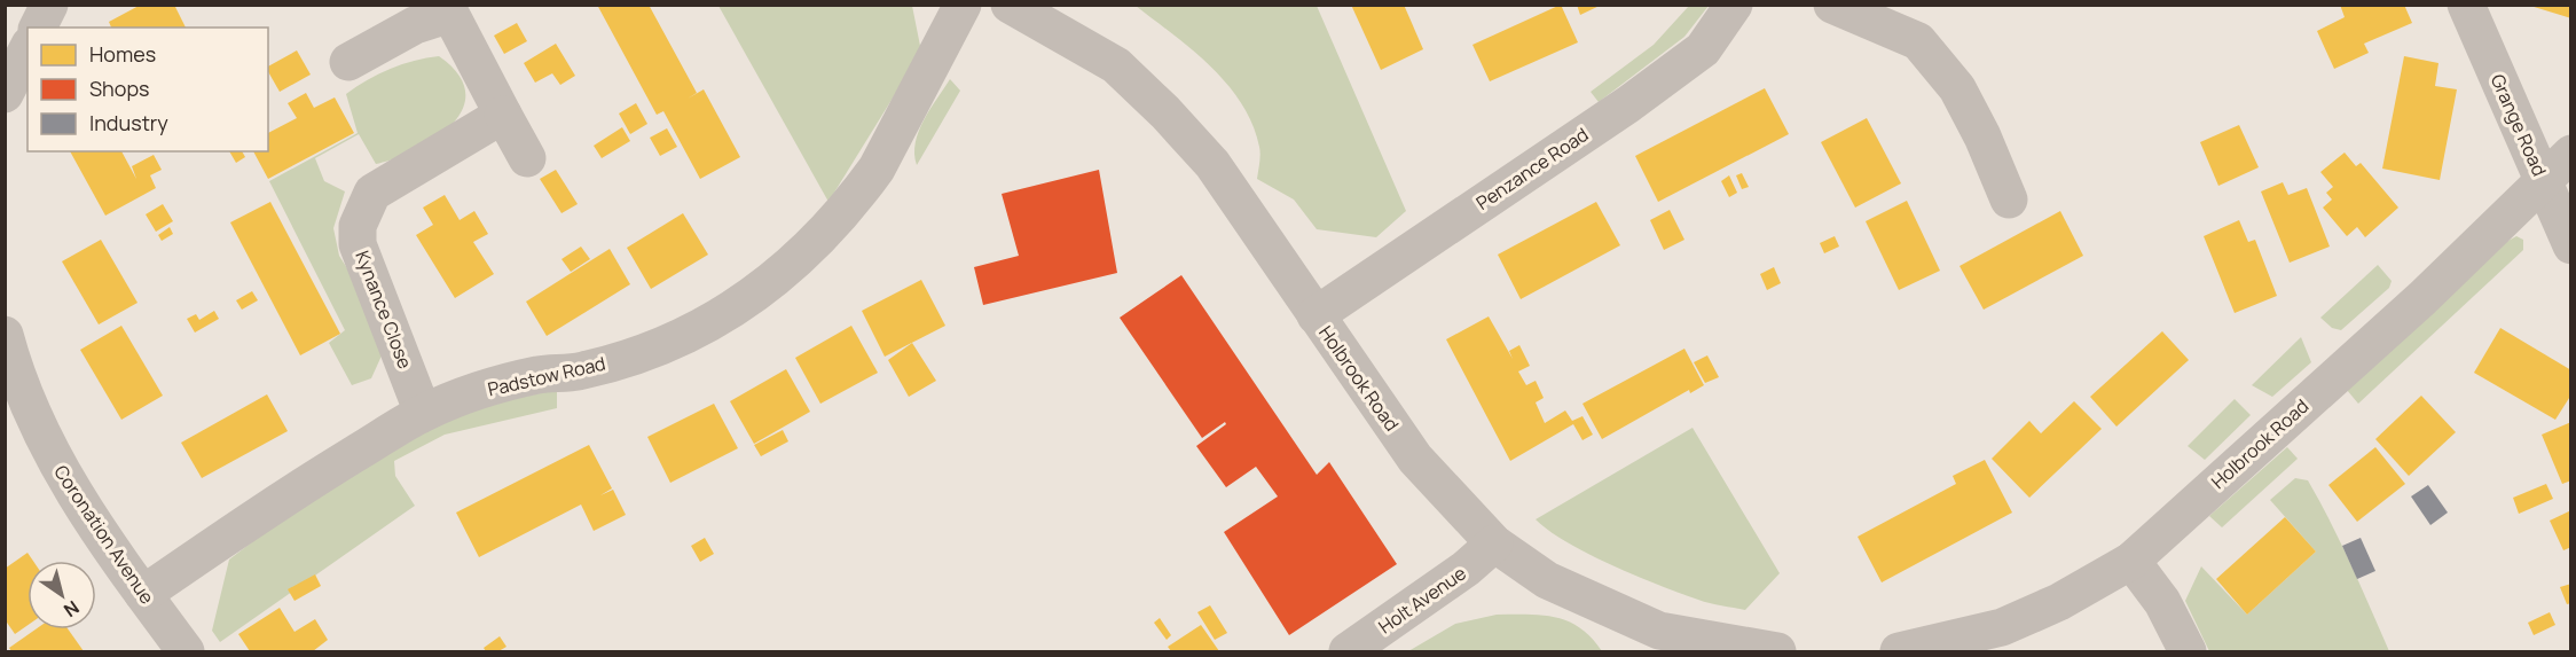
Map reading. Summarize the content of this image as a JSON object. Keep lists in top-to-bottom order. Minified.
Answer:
{"streets":{"street":["Grange Road","Penzance Road","Kynance Close","Padstow Road","Holbrook Road","Coronation Avenue","Holt Avenue"]},"crossings":[["Grange Road","Holbrook Road"],["Penzance Road","Holbrook Road"],["Kynance Close","Padstow Road"],["Padstow Road","Coronation Avenue"],["Holbrook Road","Holt Avenue"]],"legend":["Homes","Shops","Industry"],"north":"bottom right"}
